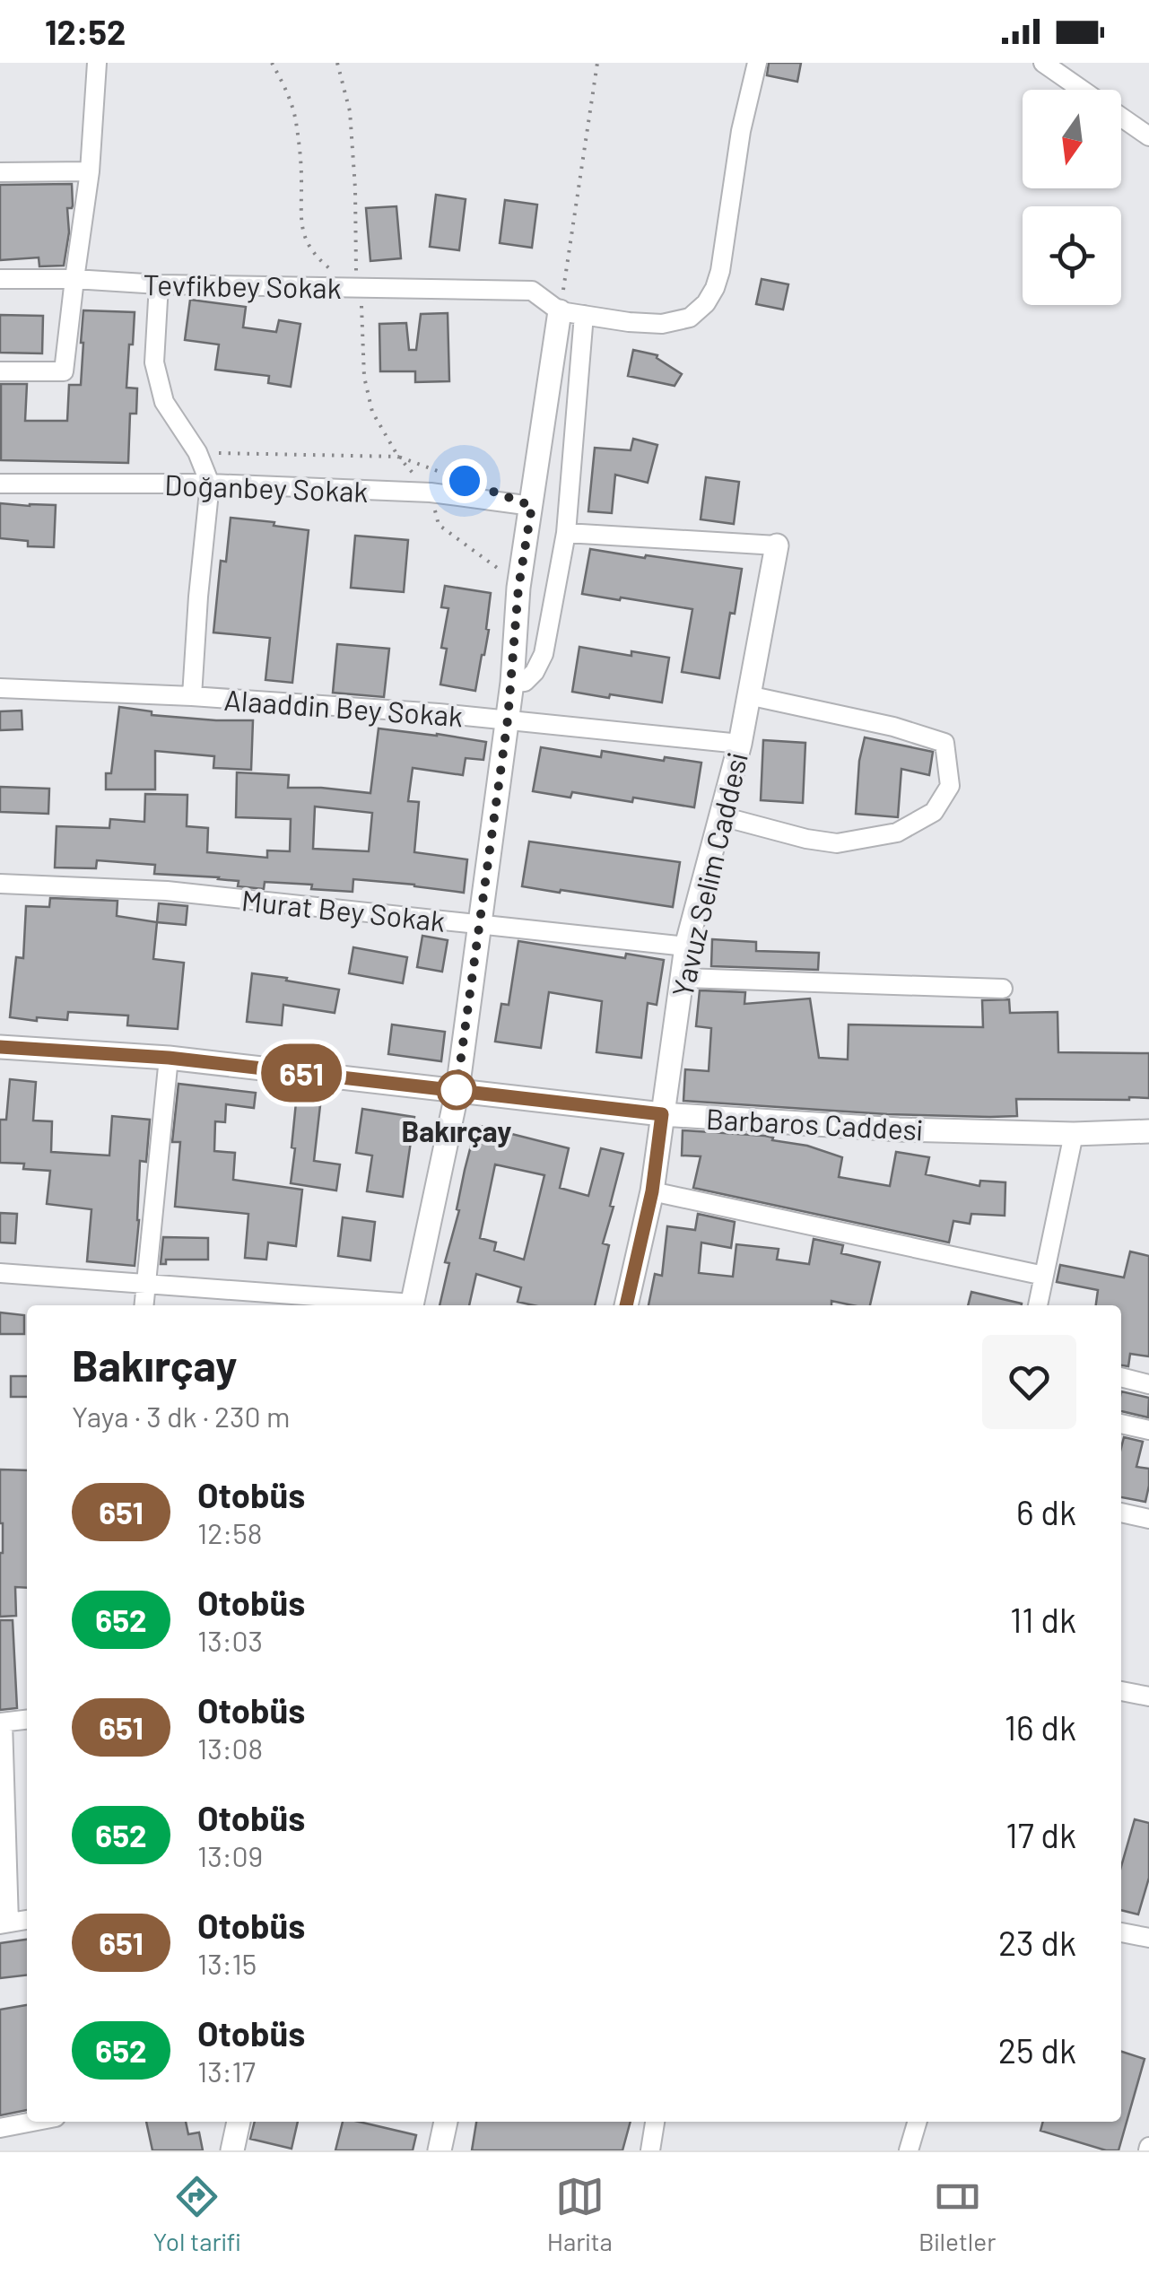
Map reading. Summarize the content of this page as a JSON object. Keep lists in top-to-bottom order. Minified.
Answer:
{"streets":{"street":["Tevfikbey Sokak","Doğanbey Sokak","Alaaddin Bey Sokak","Yavuz Selim Caddesi","Murat Bey Sokak","Barbaros Caddesi"]},"crossings":[["Alaaddin Bey Sokak","Yavuz Selim Caddesi"],["Yavuz Selim Caddesi","Murat Bey Sokak"],["Yavuz Selim Caddesi","Barbaros Caddesi"]],"places":["Bakırçay"],"lines":["bus line 651"],"north":"bottom","page":{"status":"12:52","on_map":"651","heading":["Bakırçay","Yaya · 3 dk · 230 m"],"list":[{"mark":"651","name":"Otobüs","note":"12:58","value":"6 dk"},{"mark":"652","name":"Otobüs","note":"13:03","value":"11 dk"},{"mark":"651","name":"Otobüs","note":"13:08","value":"16 dk"},{"mark":"652","name":"Otobüs","note":"13:09","value":"17 dk"},{"mark":"651","name":"Otobüs","note":"13:15","value":"23 dk"},{"mark":"652","name":"Otobüs","note":"13:17","value":"25 dk"}],"tabs":["Yol tarifi","Harita","Biletler"]}}
